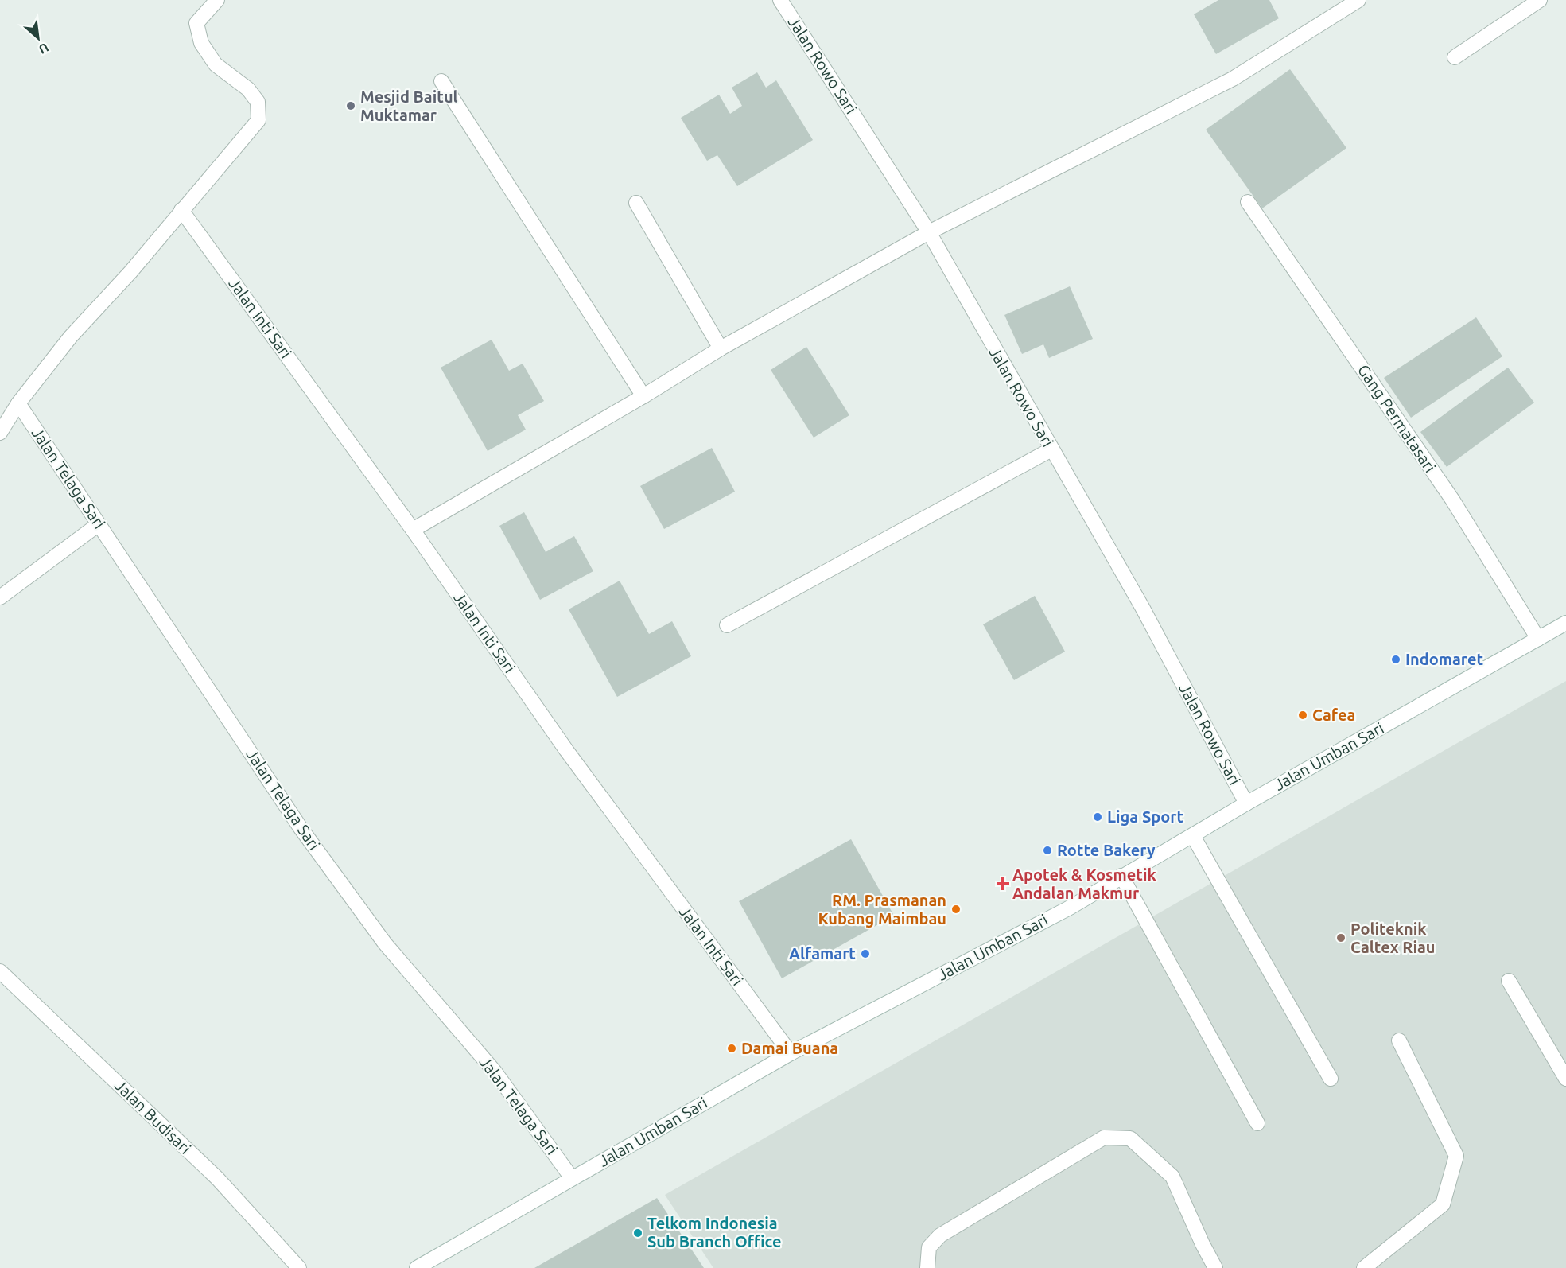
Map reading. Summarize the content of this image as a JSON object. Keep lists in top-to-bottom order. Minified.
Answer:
{"streets":{"street":["Jalan Rowo Sari","Jalan Inti Sari","Gang Permatasari","Jalan Telaga Sari","Jalan Umban Sari","Jalan Budisari"]},"crossings":[["Jalan Rowo Sari","Jalan Umban Sari"],["Jalan Inti Sari","Jalan Umban Sari"],["Gang Permatasari","Jalan Umban Sari"],["Jalan Telaga Sari","Jalan Umban Sari"]],"places":{"other":["Mesjid Baitul Muktamar","Indomaret","Cafea","Liga Sport","Rotte Bakery","RM. Prasmanan Kubang Maimbau","Politeknik Caltex Riau","Alfamart","Damai Buana","Telkom Indonesia Sub Branch Office"],"health":["Apotek & Kosmetik Andalan Makmur"]},"north":"bottom right"}
